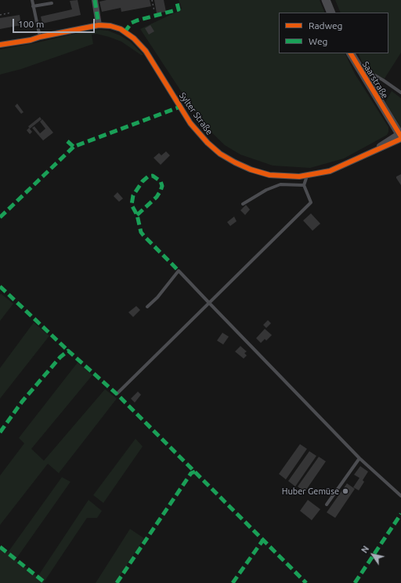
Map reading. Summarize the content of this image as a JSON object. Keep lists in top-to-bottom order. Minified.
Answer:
{"streets":{"main road":["Saarstraße"],"street":["Sylter Straße"]},"crossings":[["Saarstraße","Sylter Straße"]],"places":["Huber Gemüse"],"legend":["Radweg","Weg"],"scale_bar":"100 m","north":"top left"}
